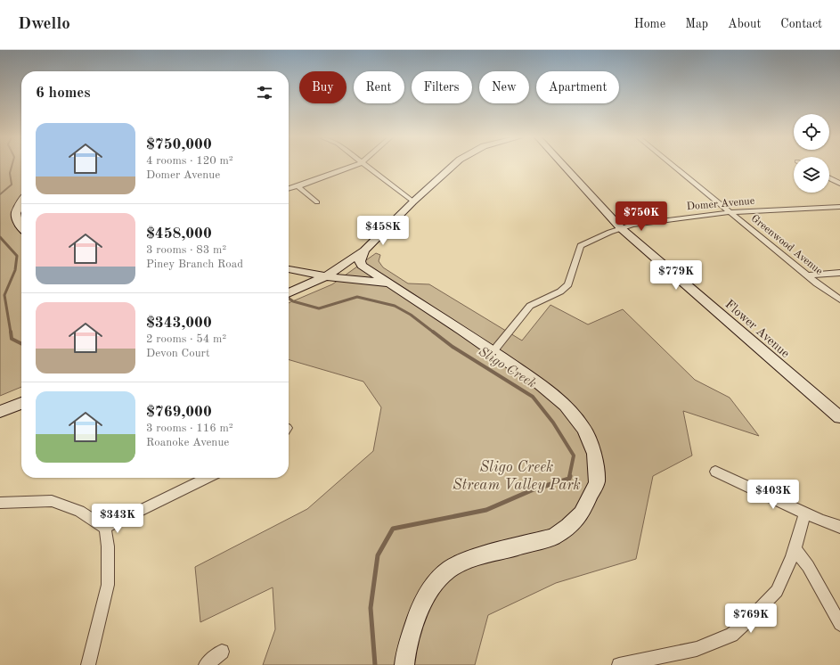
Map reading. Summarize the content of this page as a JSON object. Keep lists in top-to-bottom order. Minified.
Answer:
{"streets":{"street":["Domer Avenue","Greenwood Avenue","Flower Avenue"]},"crossings":[["Domer Avenue","Greenwood Avenue"],["Domer Avenue","Flower Avenue"]],"water":["Sligo Creek"],"parks":["Sligo Creek Stream Valley Park"],"page":{"header":"Dwello","nav":["Home","Map","About","Contact"],"chip":["Buy","Rent","Filters","New","Apartment"],"heading":"6 homes","list":[{"name":"$750,000","note":"4 rooms · 120 m² · Domer Avenue"},{"name":"$458,000","note":"3 rooms · 83 m² · Piney Branch Road"},{"name":"$343,000","note":"2 rooms · 54 m² · Devon Court"},{"name":"$769,000","note":"3 rooms · 116 m² · Roanoke Avenue"}],"price":["$750K","$458K","$779K","$403K","$343K","$769K"]}}
